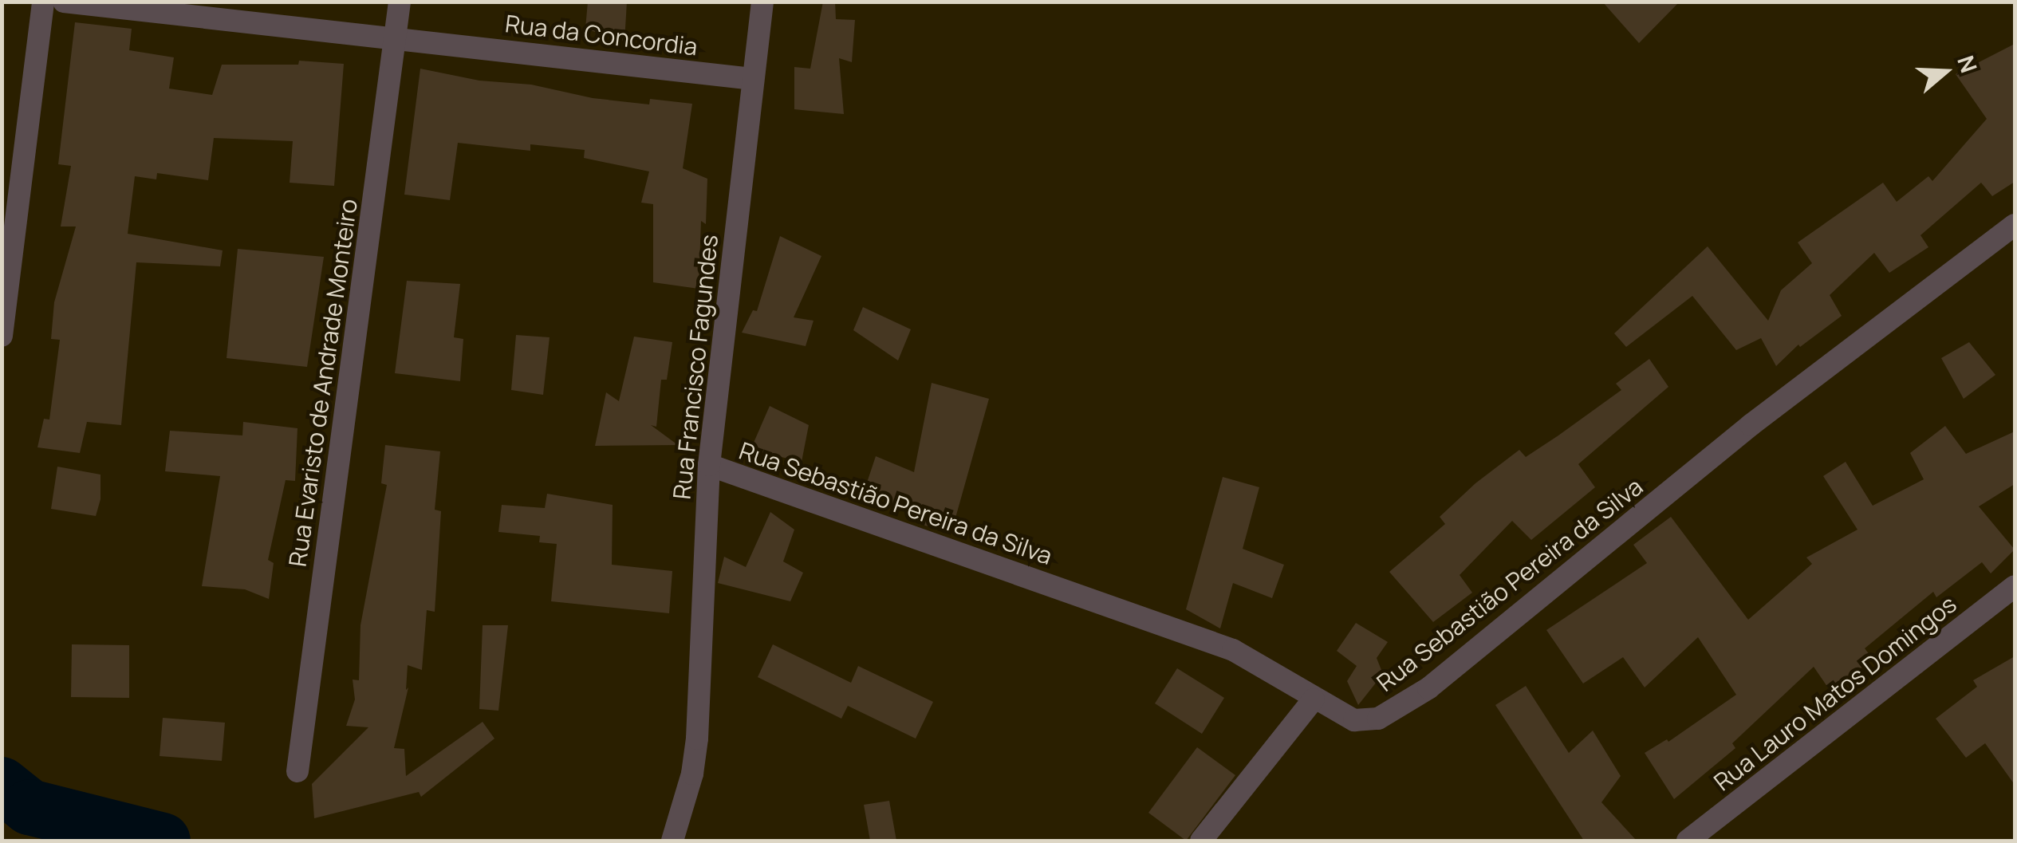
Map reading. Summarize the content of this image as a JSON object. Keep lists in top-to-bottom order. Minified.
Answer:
{"streets":{"street":["Rua da Concordia","Rua Francisco Fagundes","Rua Evaristo de Andrade Monteiro","Rua Sebastião Pereira da Silva","Rua Lauro Matos Domingos"]},"crossings":[["Rua da Concordia","Rua Francisco Fagundes"],["Rua da Concordia","Rua Evaristo de Andrade Monteiro"],["Rua Francisco Fagundes","Rua Sebastião Pereira da Silva"]],"north":"right"}
